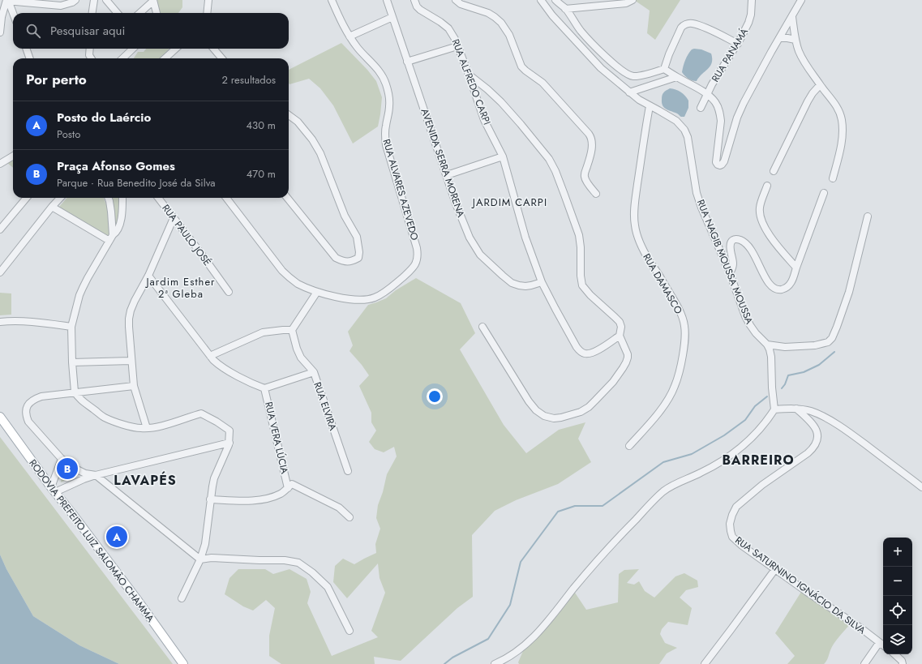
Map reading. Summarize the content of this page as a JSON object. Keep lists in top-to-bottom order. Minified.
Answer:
{"streets":{"main road":["RODOVIA PREFEITO LUIZ SALOMÃO CHAMMA"],"street":["RUA PANAMÁ","RUA ALFREDO CARPI","AVENIDA SERRA MORENA","RUA ALVARES AZEVEDO","RUA PAULO JOSÉ","RUA NAGIB MOUSSA MOUSSA","RUA DAMASCO","RUA ELVIRA","RUA VERA LÚCIA","RUA SATURNINO IGNÁCIO DA SILVA"]},"crossings":[["RUA ALFREDO CARPI","AVENIDA SERRA MORENA"],["RUA NAGIB MOUSSA MOUSSA","RUA DAMASCO"],["RUA ELVIRA","RUA VERA LÚCIA"]],"districts":["JARDIM CARPI","Jardim Esther 2ª Gleba","BARREIRO","LAVAPÉS"],"page":{"search":"Pesquisar aqui","heading":["Por perto","2 resultados"],"list":[{"mark":"A","name":"Posto do Laércio","note":"Posto","value":"430 m"},{"mark":"B","name":"Praça Afonso Gomes","note":"Parque · Rua Benedito José da Silva","value":"470 m"}],"pins":["B","A"],"map_buttons":["+","−"]}}
